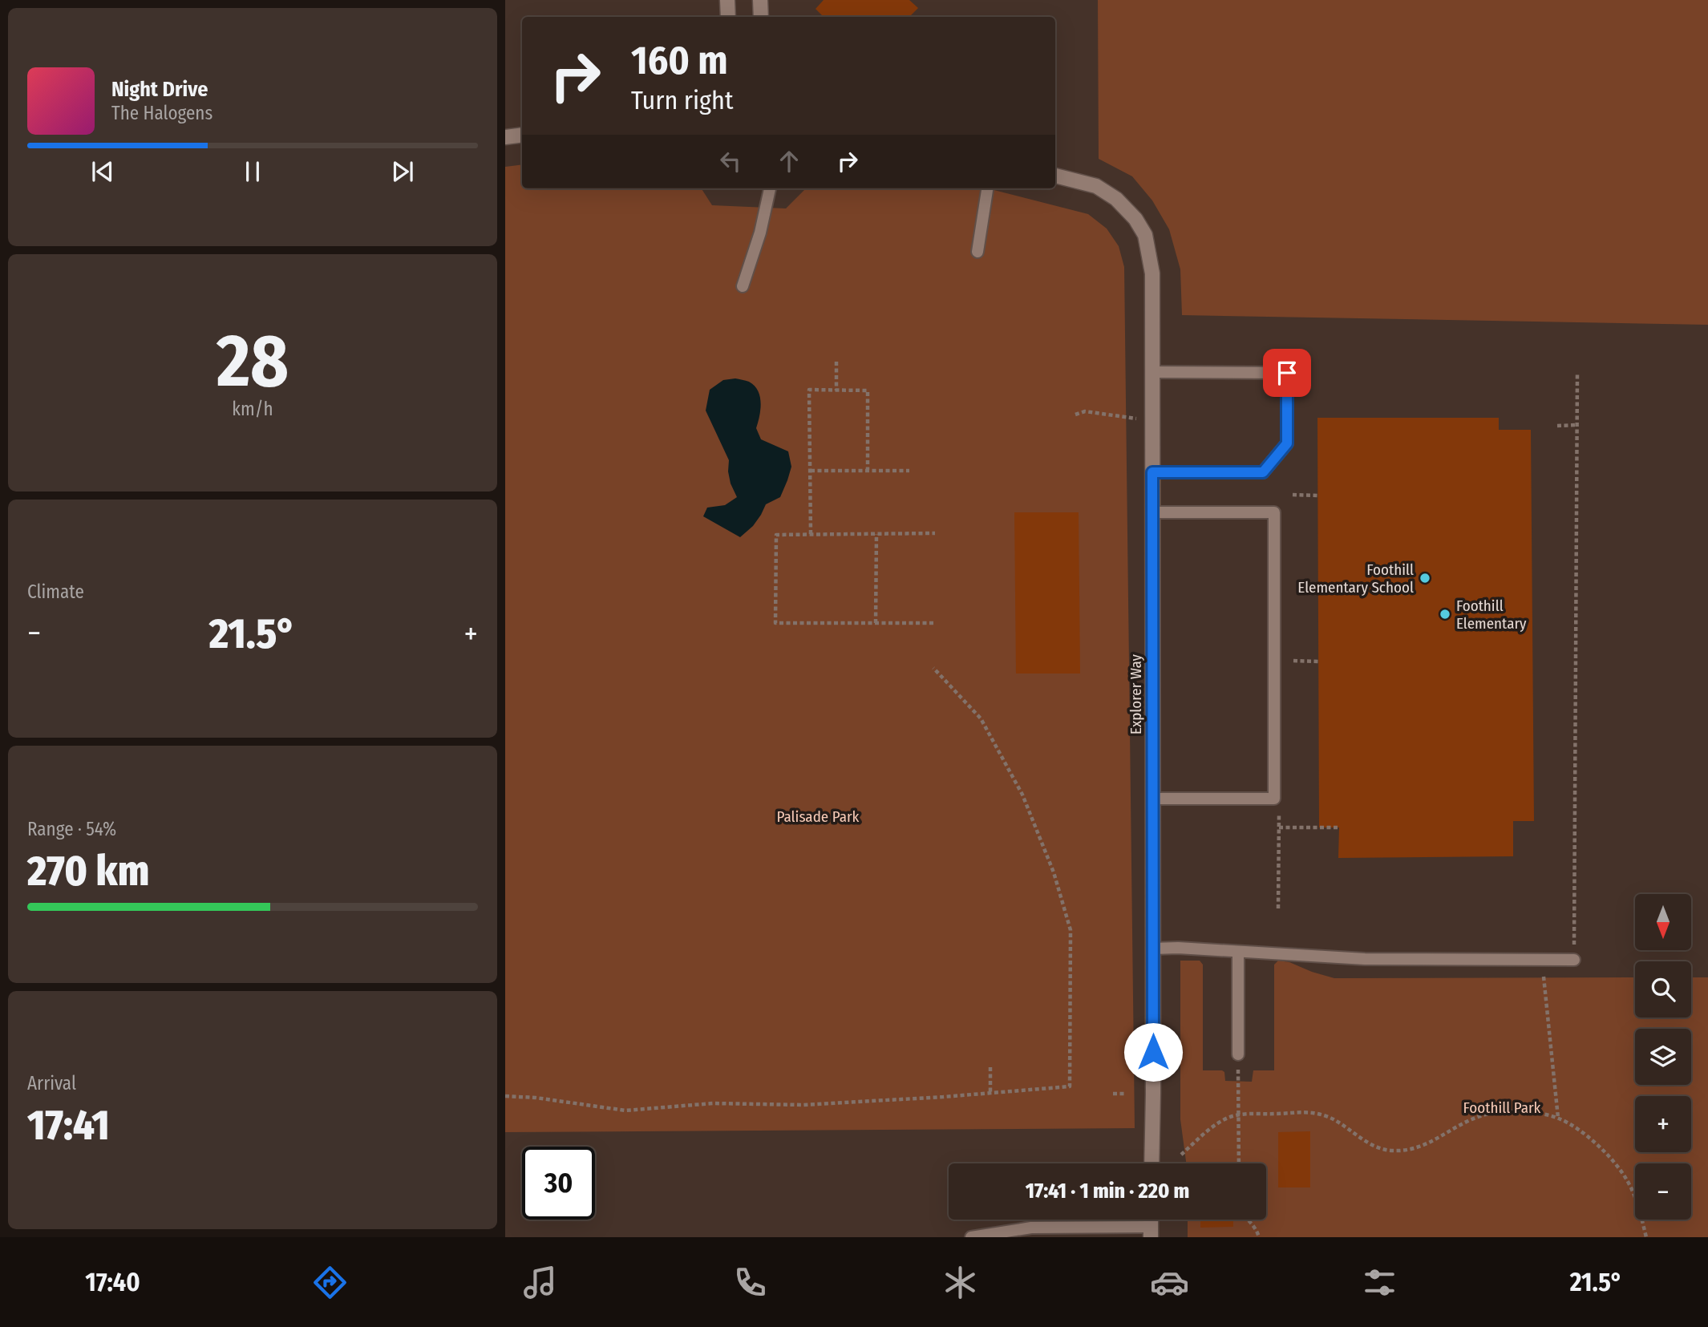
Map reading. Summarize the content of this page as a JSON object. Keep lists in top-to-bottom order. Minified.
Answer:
{"streets":{"street":["Explorer Way"]},"parks":["Palisade Park","Foothill Park"],"places":["Foothill Elementary School","Foothill Elementary"],"north":"bottom","page":{"turn":["160 m","Turn right"],"song":["Night Drive","The Halogens"],"tile":[["28","km/h"],"Climate",["Range · 54%","270 km"],["Arrival","17:41"]],"heat":["−","21.5°","+"],"map_buttons":["+","−"],"limit":"30","trip":"17:41 · 1 min · 220 m","tabs":["17:40","21.5°"]}}
